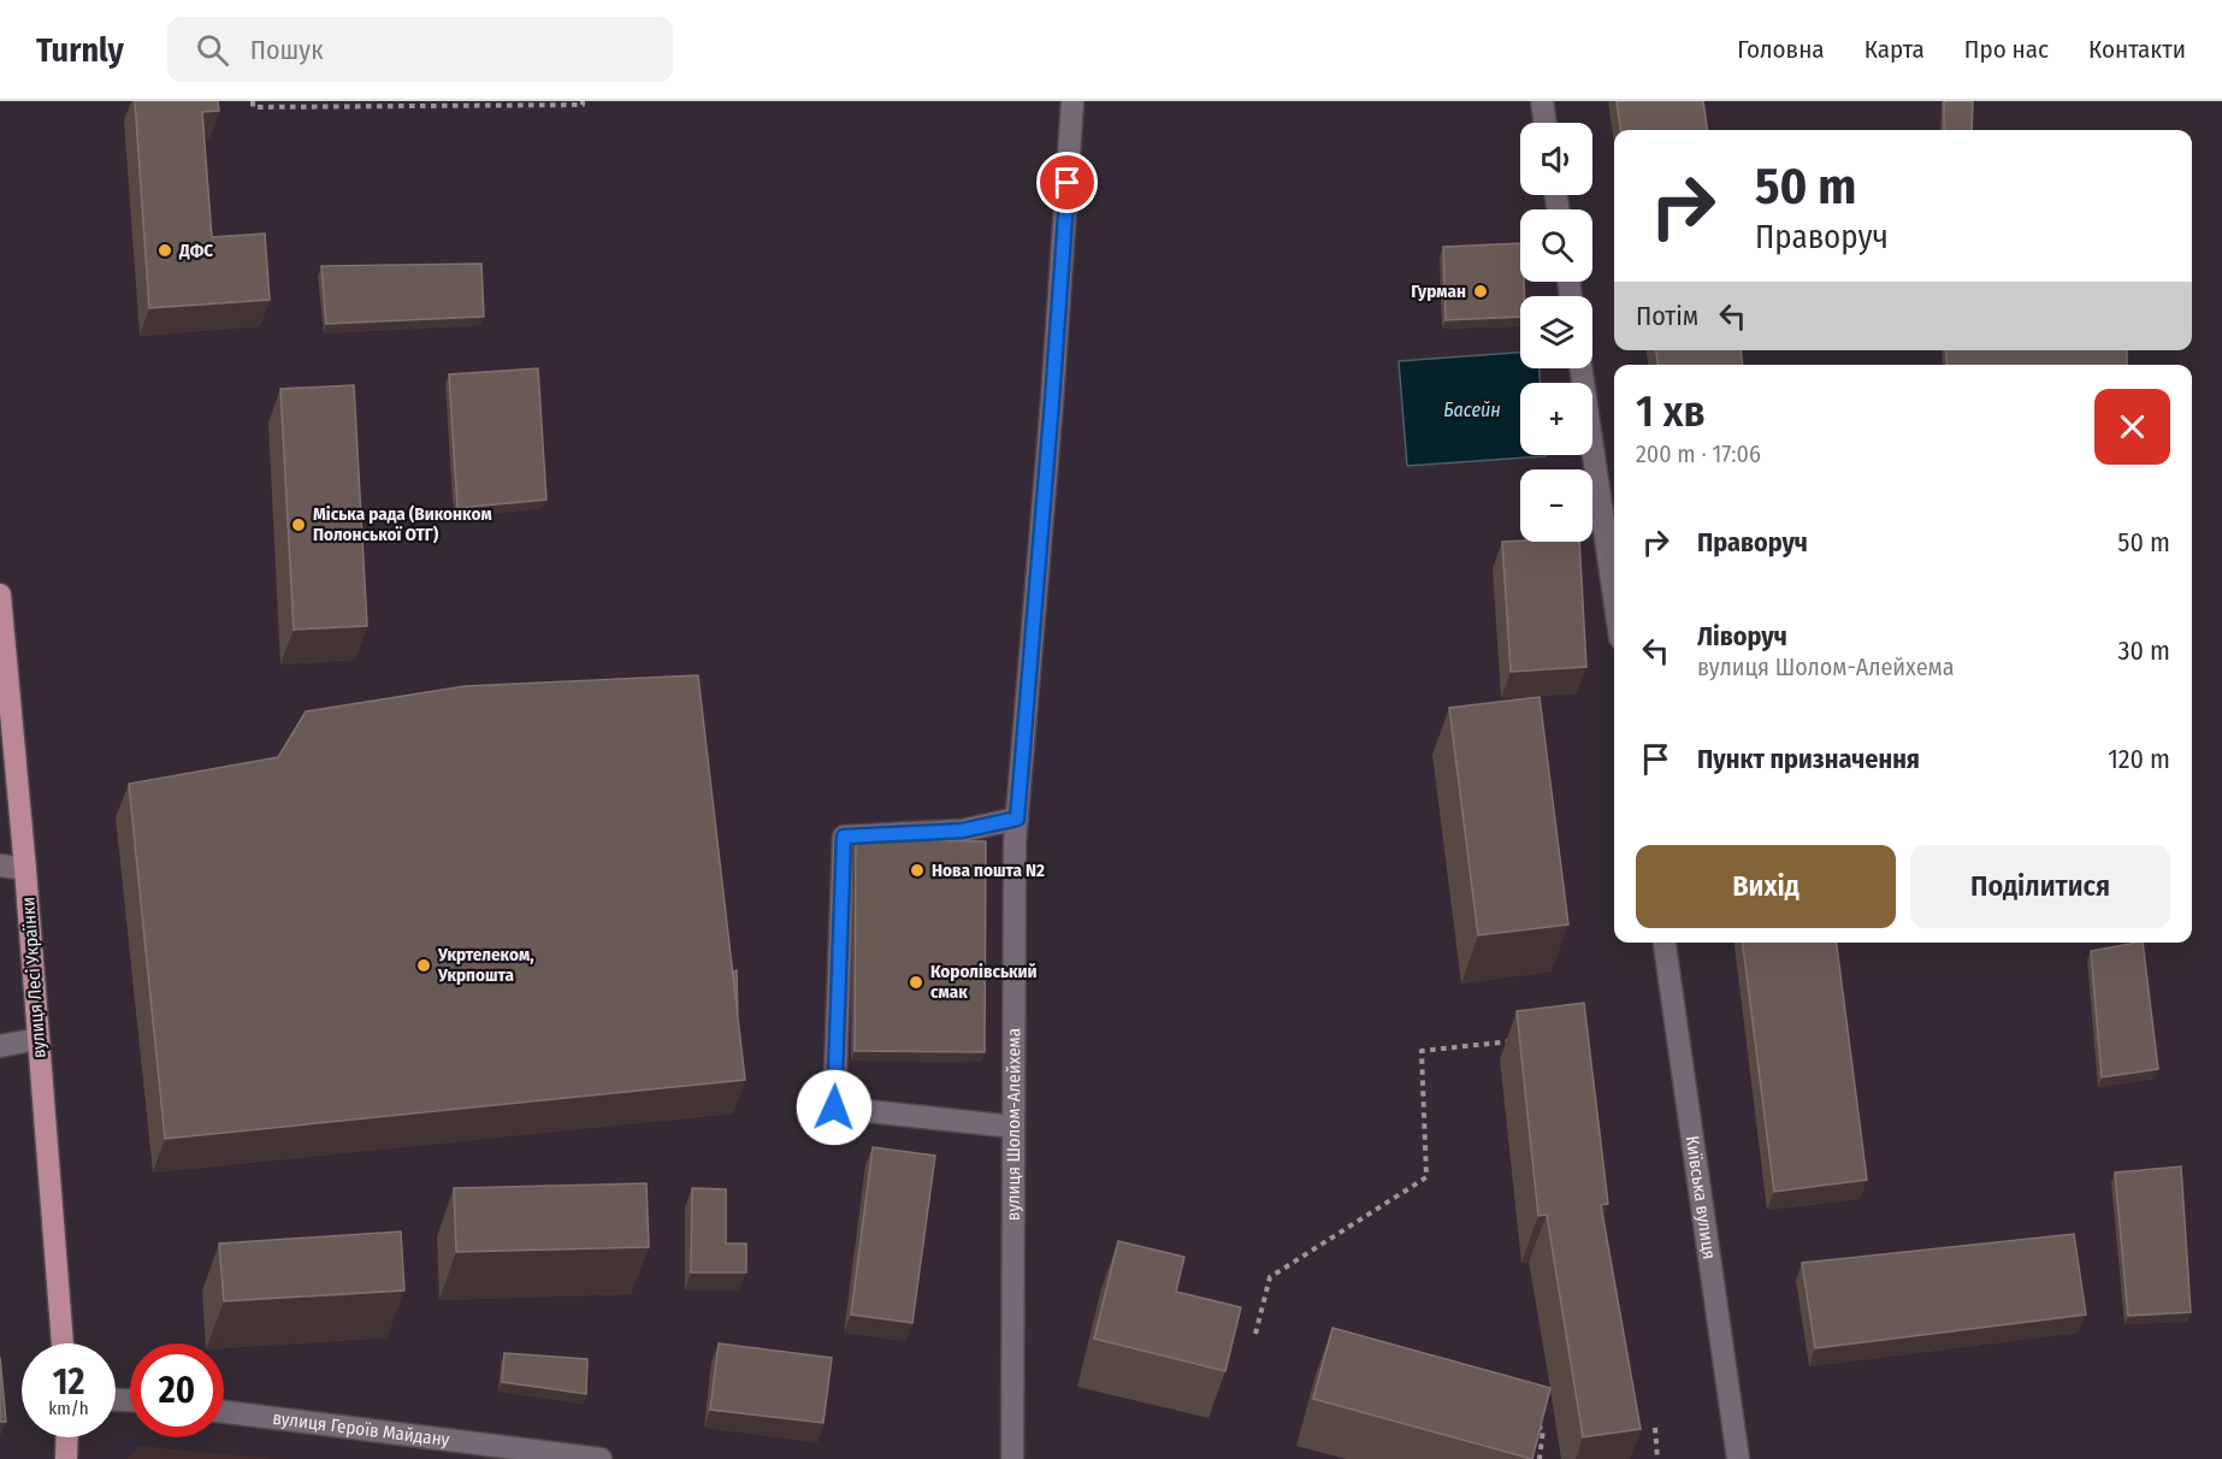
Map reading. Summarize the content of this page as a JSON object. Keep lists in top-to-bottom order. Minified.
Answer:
{"streets":{"main road":["вулиця Лесі Українки"],"street":["вулиця Шолом-Алейхема","Київська вулиця","вулиця Героїв Майдану"]},"water":["Басейн"],"places":["ДФС","Гурман","Міська рада (Виконком Полонської ОТГ)","Нова пошта N2","Укртелеком, Укрпошта","Королівський смак"],"page":{"header":"Turnly","search":"Пошук","nav":["Головна","Карта","Про нас","Контакти"],"map_buttons":["+","−"],"turn":["50 m","Праворуч"],"then":"Потім","heading":["1 хв","200 m · 17:06"],"list":[{"name":"Праворуч","value":"50 m"},{"name":"Ліворуч","note":"вулиця Шолом-Алейхема","value":"30 m"},{"name":"Пункт призначення","value":"120 m"}],"buttons":["Вихід","Поділитися"],"speed":"12 km/h","limit":"20"}}
